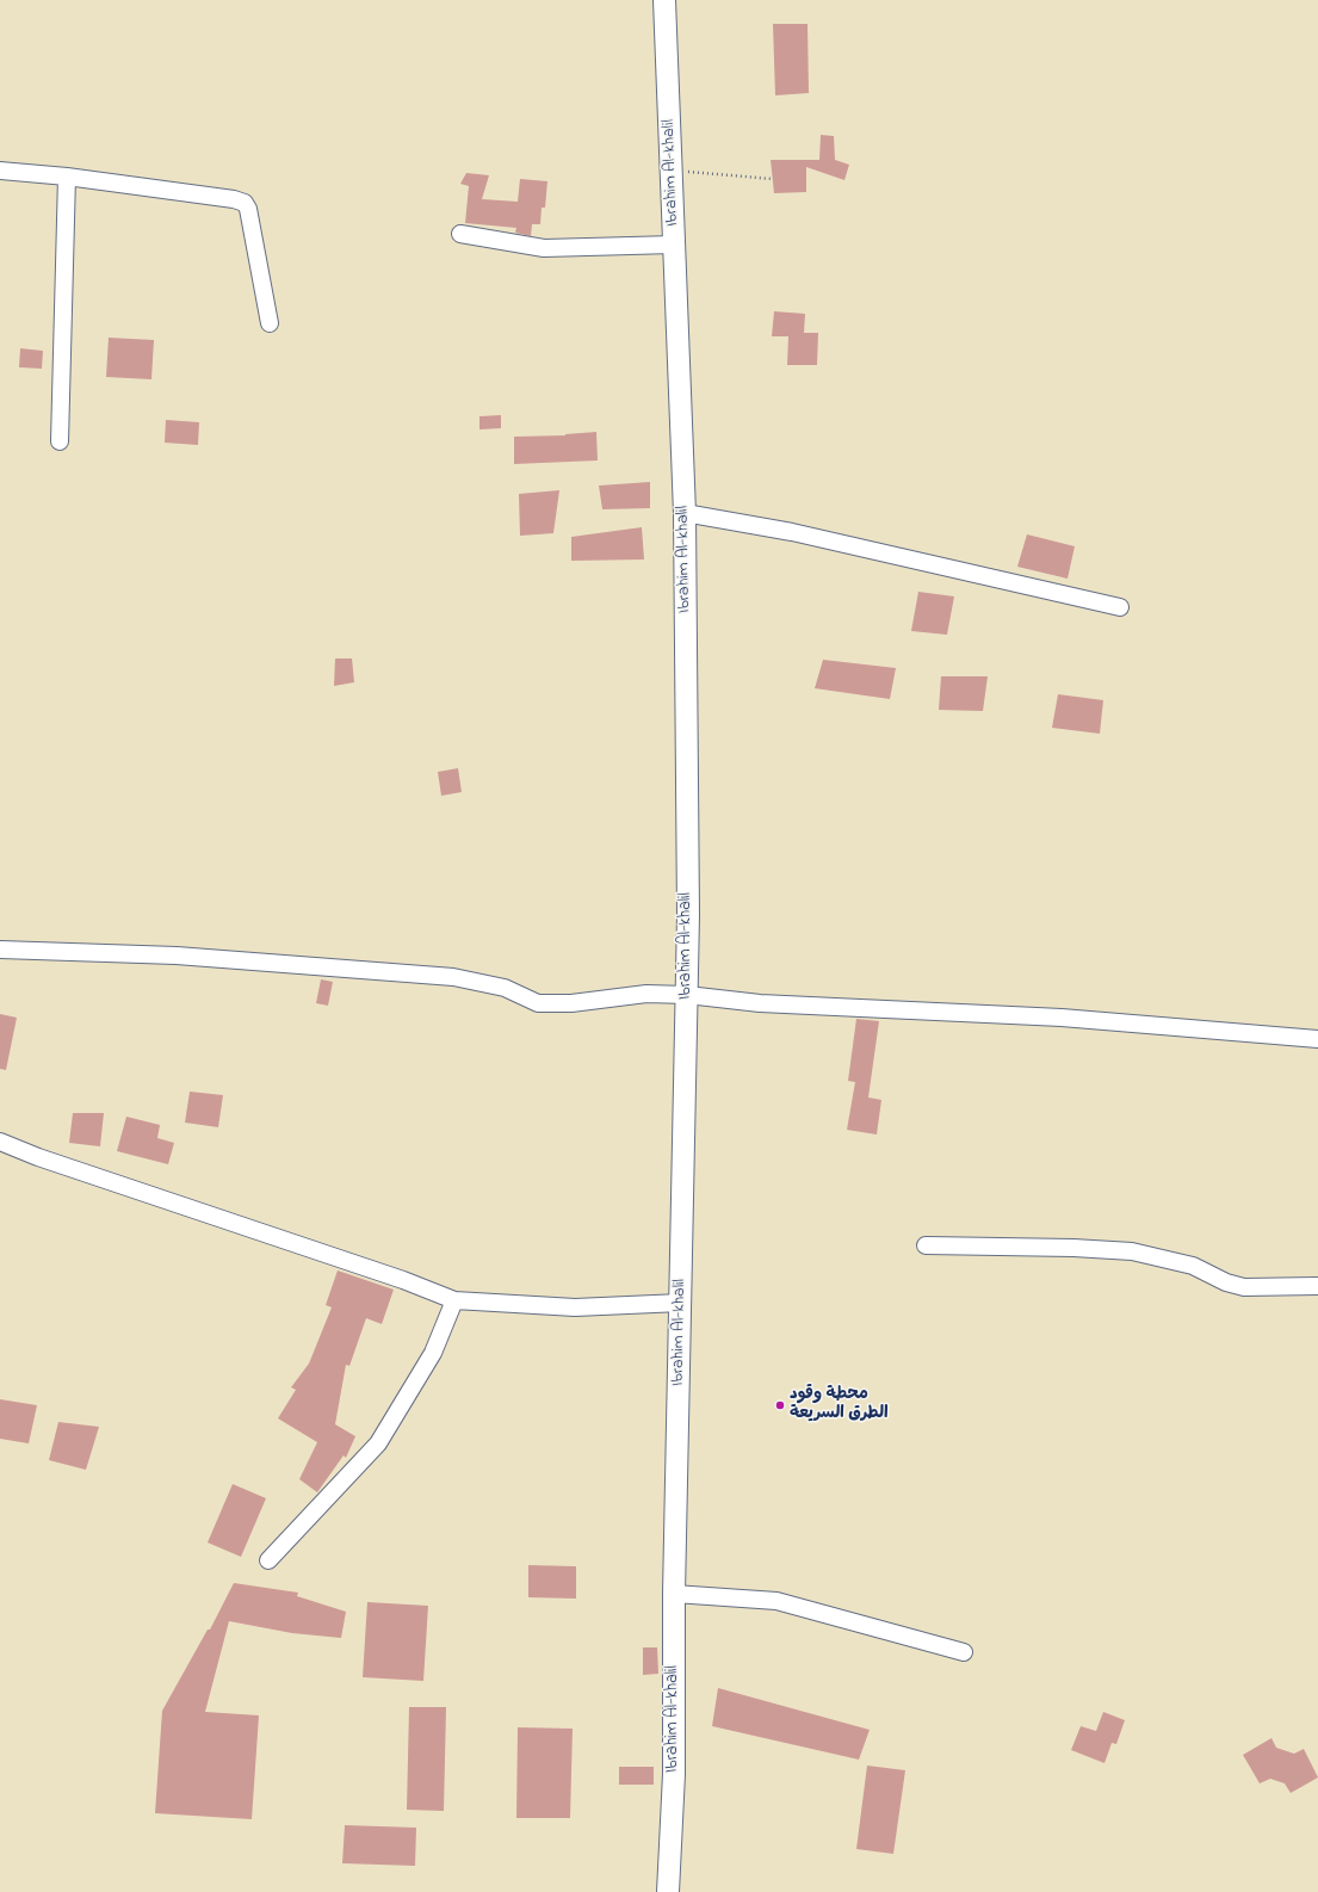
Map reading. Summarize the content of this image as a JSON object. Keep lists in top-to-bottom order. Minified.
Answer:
{"streets":{"street":["Ibrahim Al-khalil"]},"places":["محطة وقود الطرق السريعة"]}
